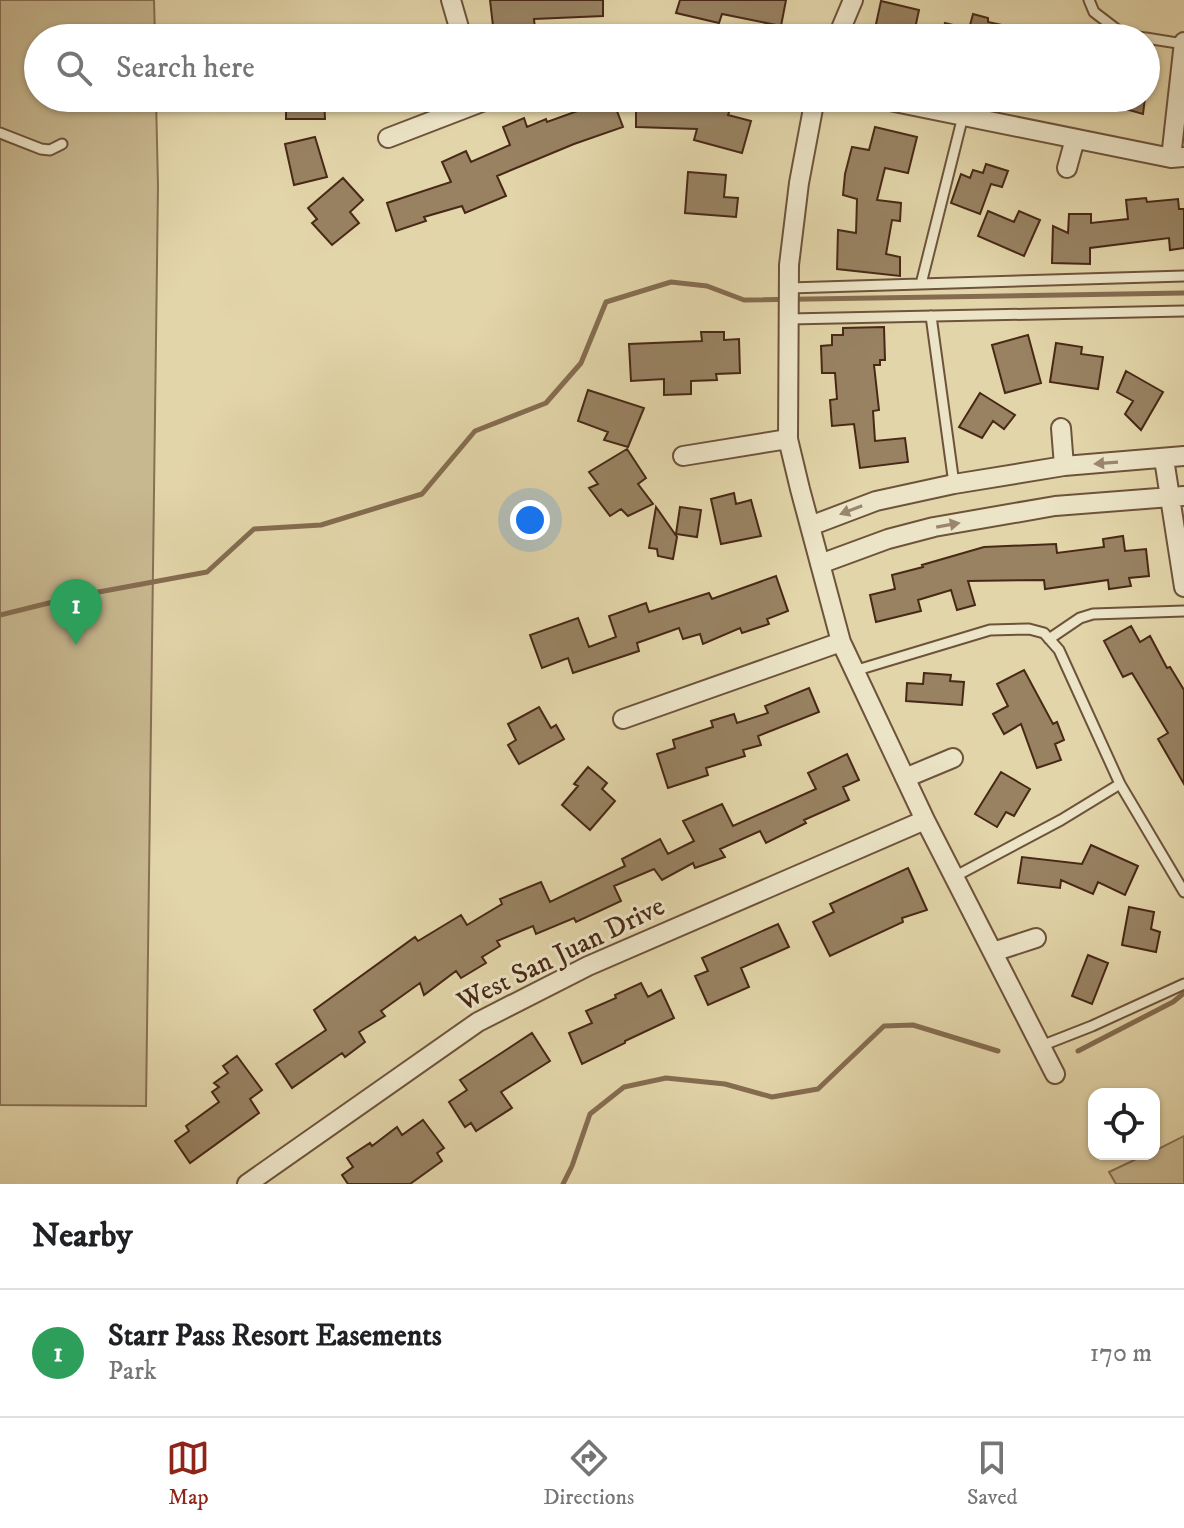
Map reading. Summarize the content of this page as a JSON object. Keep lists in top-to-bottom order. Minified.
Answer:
{"streets":{"street":["West San Juan Drive"]},"page":{"search":"Search here","pins":"1","heading":"Nearby","list":[{"mark":"1","name":"Starr Pass Resort Easements","note":"Park","value":"170 m"}],"nav":["Map","Directions","Saved"]}}
